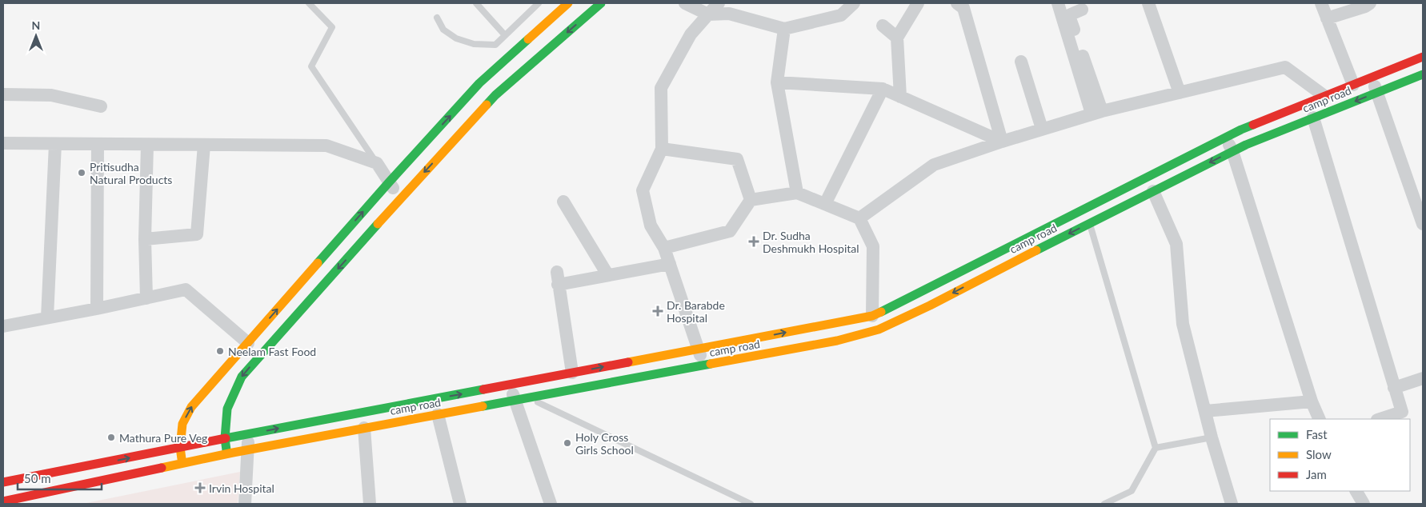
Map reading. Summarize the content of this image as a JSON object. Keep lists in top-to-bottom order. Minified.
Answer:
{"streets":{"main road":["camp road"]},"places":{"other":["Pritisudha Natural Products","Neelam Fast Food","Mathura Pure Veg","Holy Cross Girls School"],"health":["Dr. Sudha Deshmukh Hospital","Dr. Barabde Hospital","Irvin Hospital"]},"legend":["Fast","Slow","Jam"],"scale_bar":"50 m","north":"top"}
